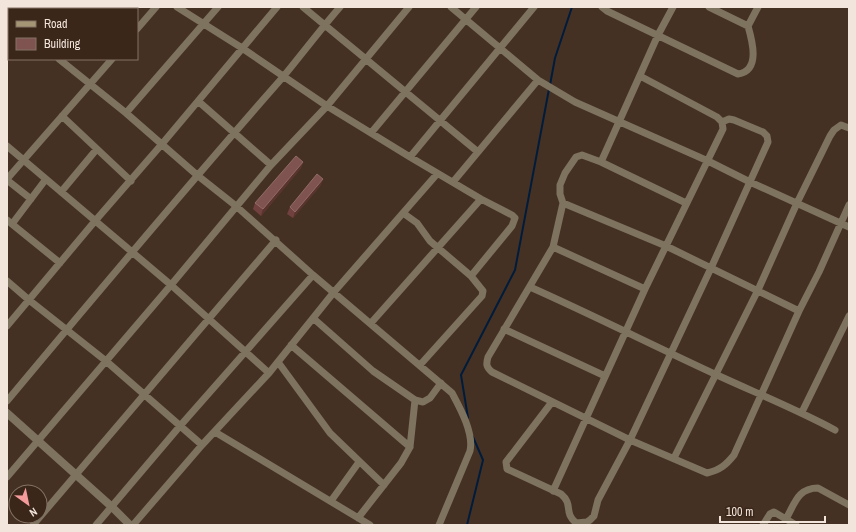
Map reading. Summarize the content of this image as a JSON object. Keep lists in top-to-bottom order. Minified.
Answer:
{"legend":["Road","Building"],"scale_bar":"100 m","north":"bottom right"}
